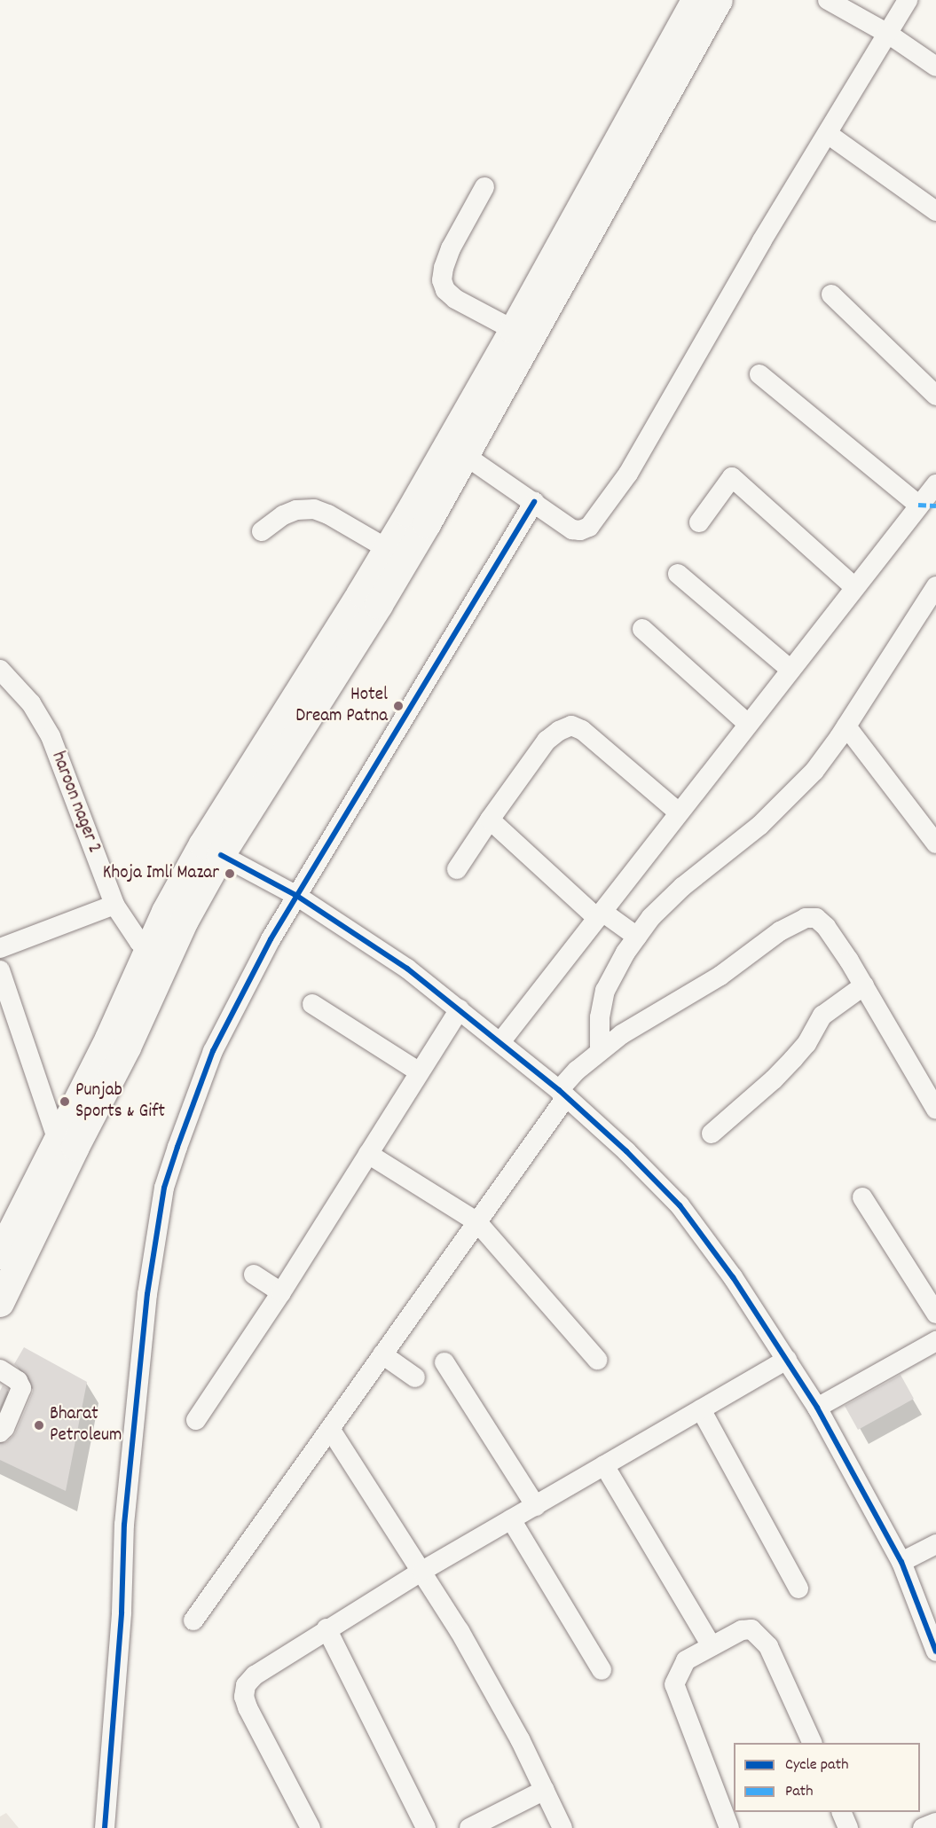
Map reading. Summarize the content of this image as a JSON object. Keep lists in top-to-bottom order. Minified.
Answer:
{"streets":{"street":["haroon nager 2"]},"places":["Hotel Dream Patna","Khoja Imli Mazar","Punjab Sports & Gift","Bharat Petroleum"],"legend":["Cycle path","Path"]}
